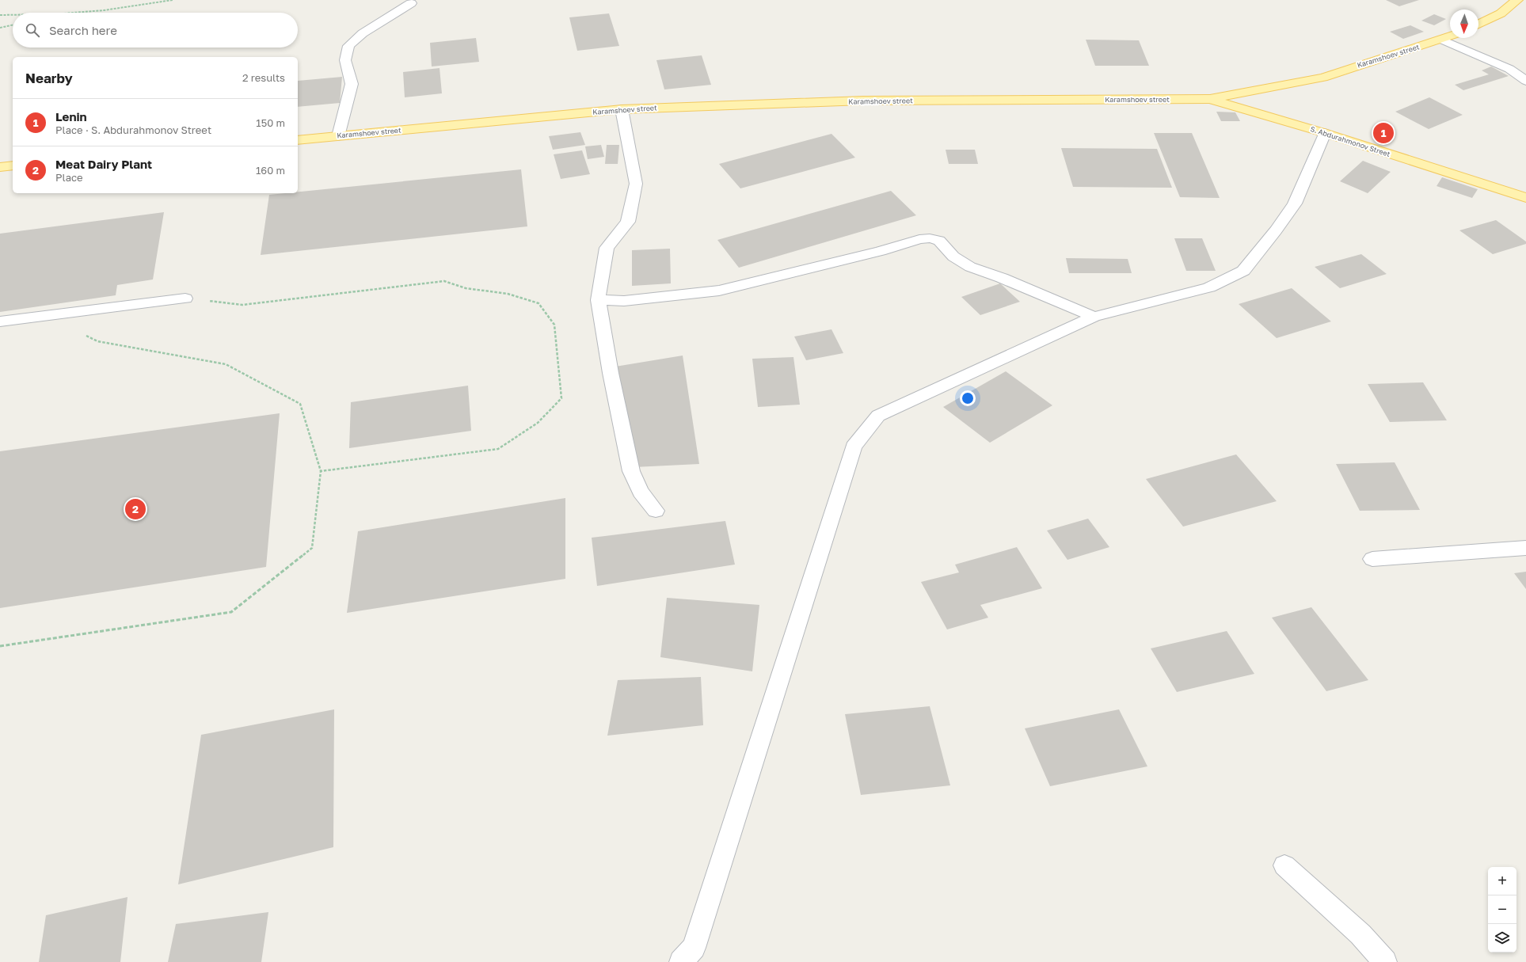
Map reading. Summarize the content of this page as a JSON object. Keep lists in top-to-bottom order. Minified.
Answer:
{"streets":{"main road":["Karamshoev street","S. Abdurahmonov Street"]},"crossings":[["Karamshoev street","S. Abdurahmonov Street"]],"north":"bottom","page":{"search":"Search here","heading":["Nearby","2 results"],"list":[{"mark":"1","name":"Lenin","note":"Place · S. Abdurahmonov Street","value":"150 m"},{"mark":"2","name":"Meat Dairy Plant","note":"Place","value":"160 m"}],"pins":["1","2"],"map_buttons":["+","−"]}}
